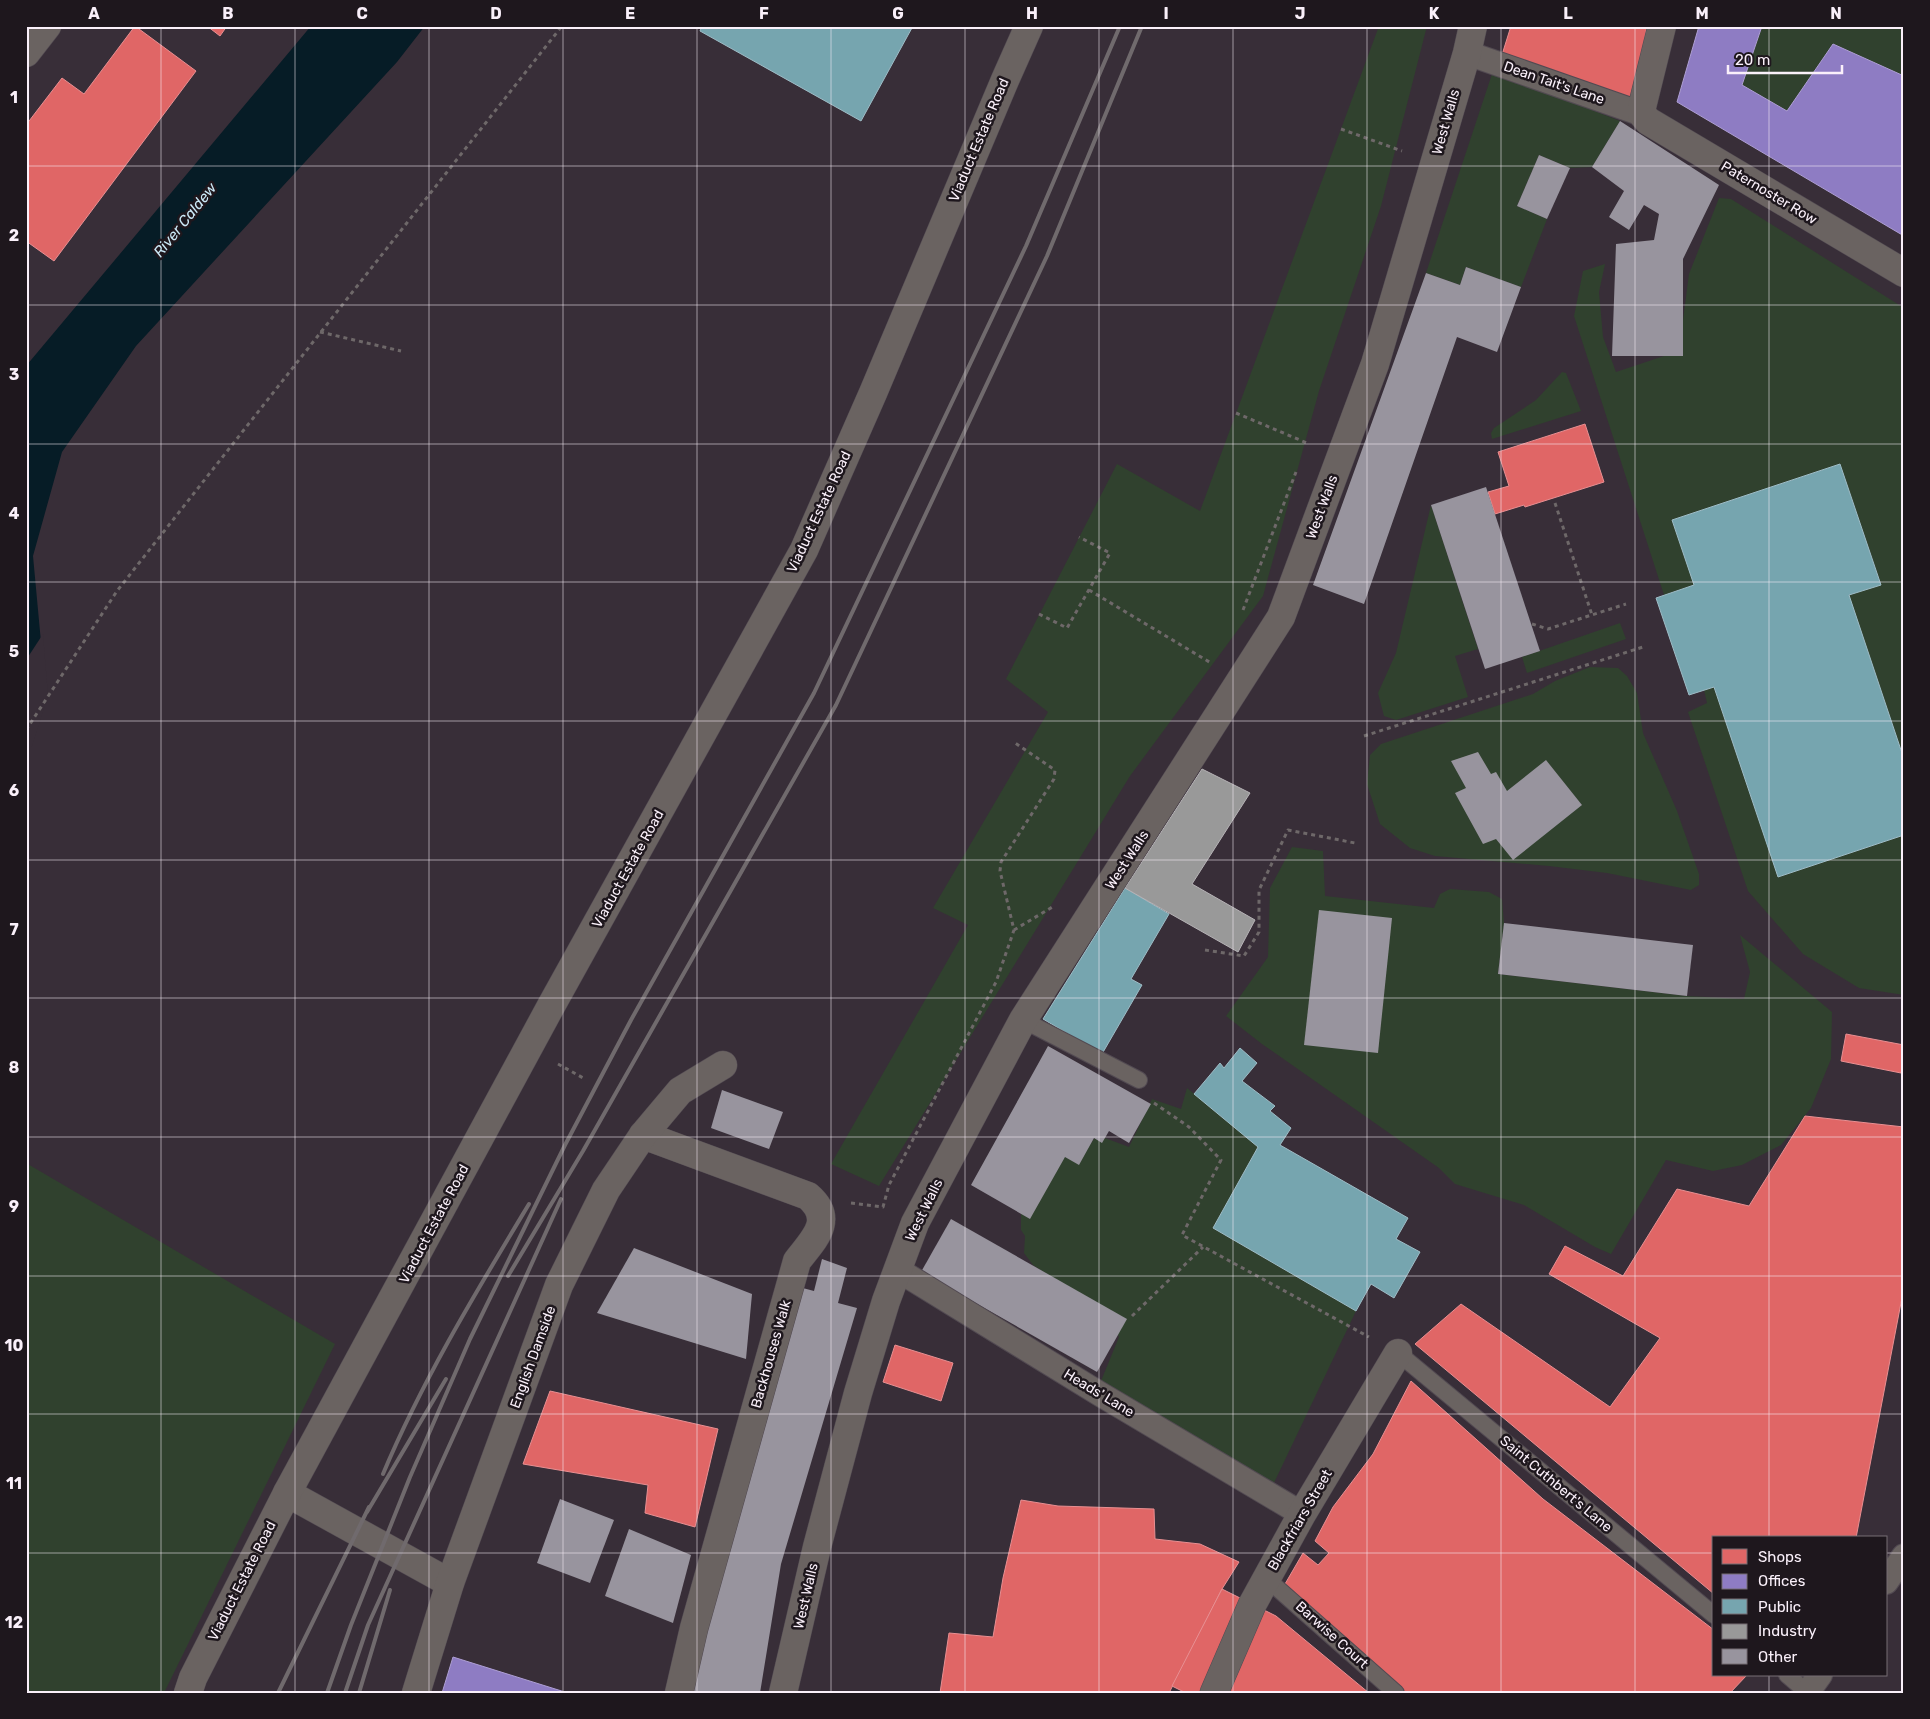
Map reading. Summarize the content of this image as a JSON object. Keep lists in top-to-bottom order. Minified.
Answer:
{"streets":{"street":["Dean Tait's Lane","West Walls","Viaduct Estate Road","Paternoster Row","Backhouses Walk","English Damside","Heads' Lane","Blackfriars Street"],"lane":["Saint Cuthbert's Lane","Barwise Court"]},"crossings":[["Dean Tait's Lane","West Walls"],["Dean Tait's Lane","Paternoster Row"],["West Walls","Heads' Lane"],["Heads' Lane","Blackfriars Street"],["Saint Cuthbert's Lane","Blackfriars Street"],["Blackfriars Street","Barwise Court"]],"water":["River Caldew"],"legend":["Shops","Offices","Public","Industry","Other"],"scale_bar":"20 m","grid":{"columns":["A","B","C","D","E","F","G","H","I","J","K","L","M","N"],"rows":["1","2","3","4","5","6","7","8","9","10","11","12"]}}
